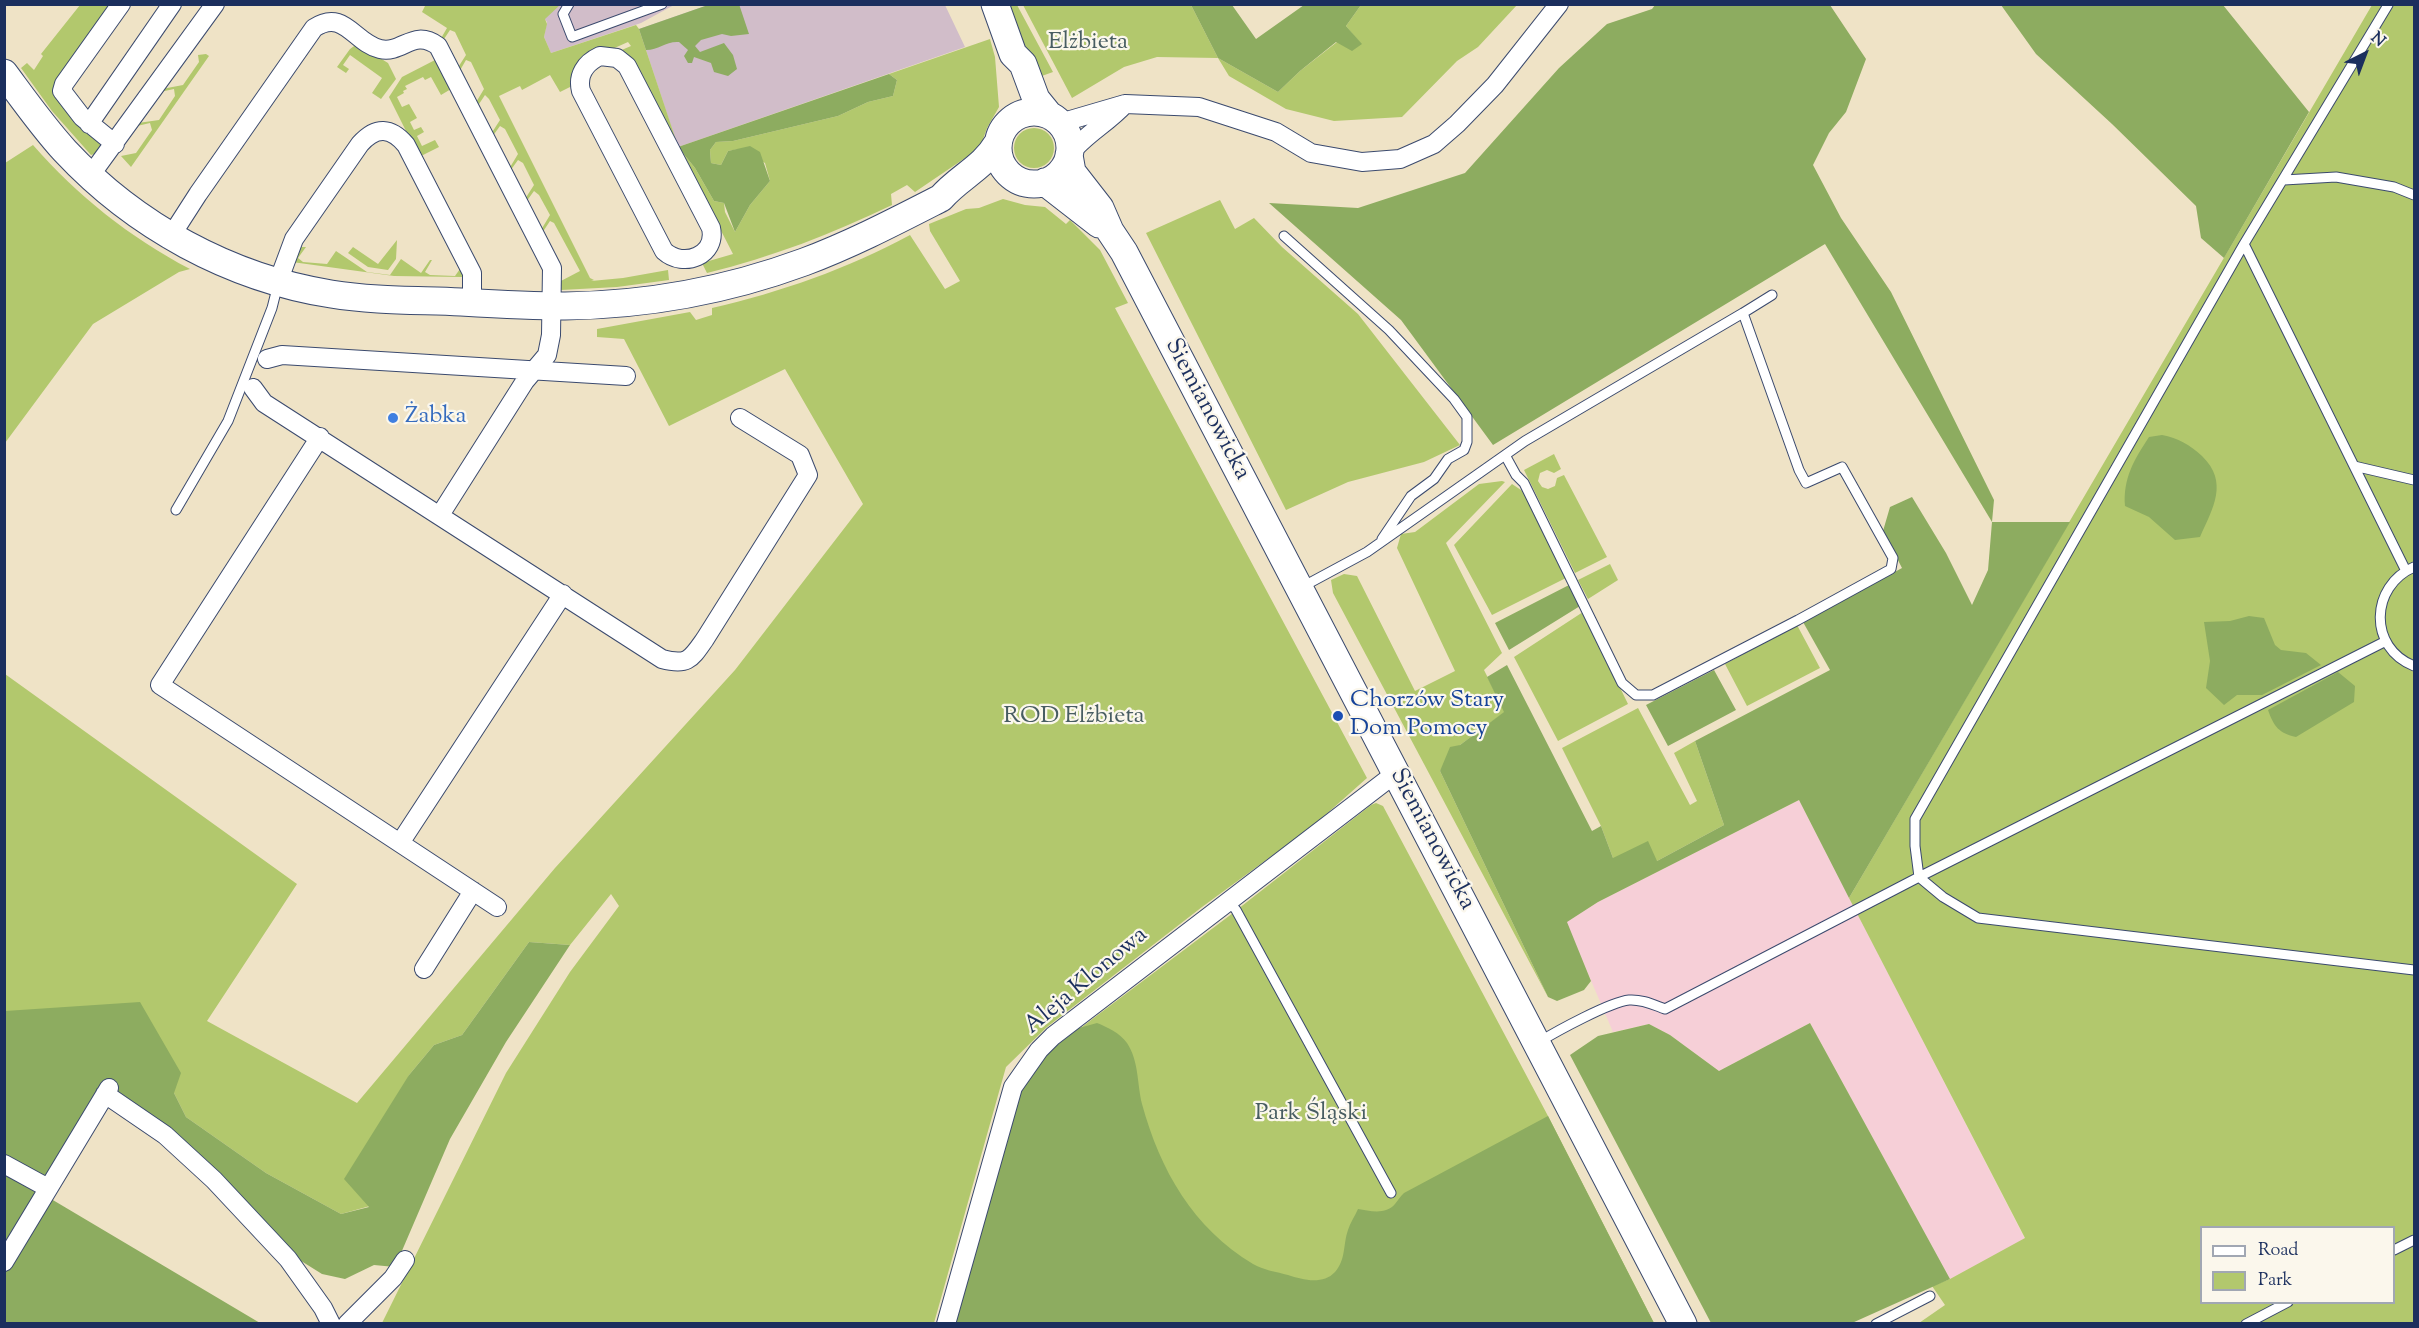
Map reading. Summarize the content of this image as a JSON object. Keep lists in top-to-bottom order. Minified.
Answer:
{"streets":{"street":["Siemianowicka","Aleja Klonowa"]},"crossings":[["Siemianowicka","Aleja Klonowa"]],"parks":["Elżbieta","ROD Elżbieta","Park Śląski"],"places":["Żabka","Chorzów Stary Dom Pomocy"],"legend":["Road","Park"],"north":"top right"}
